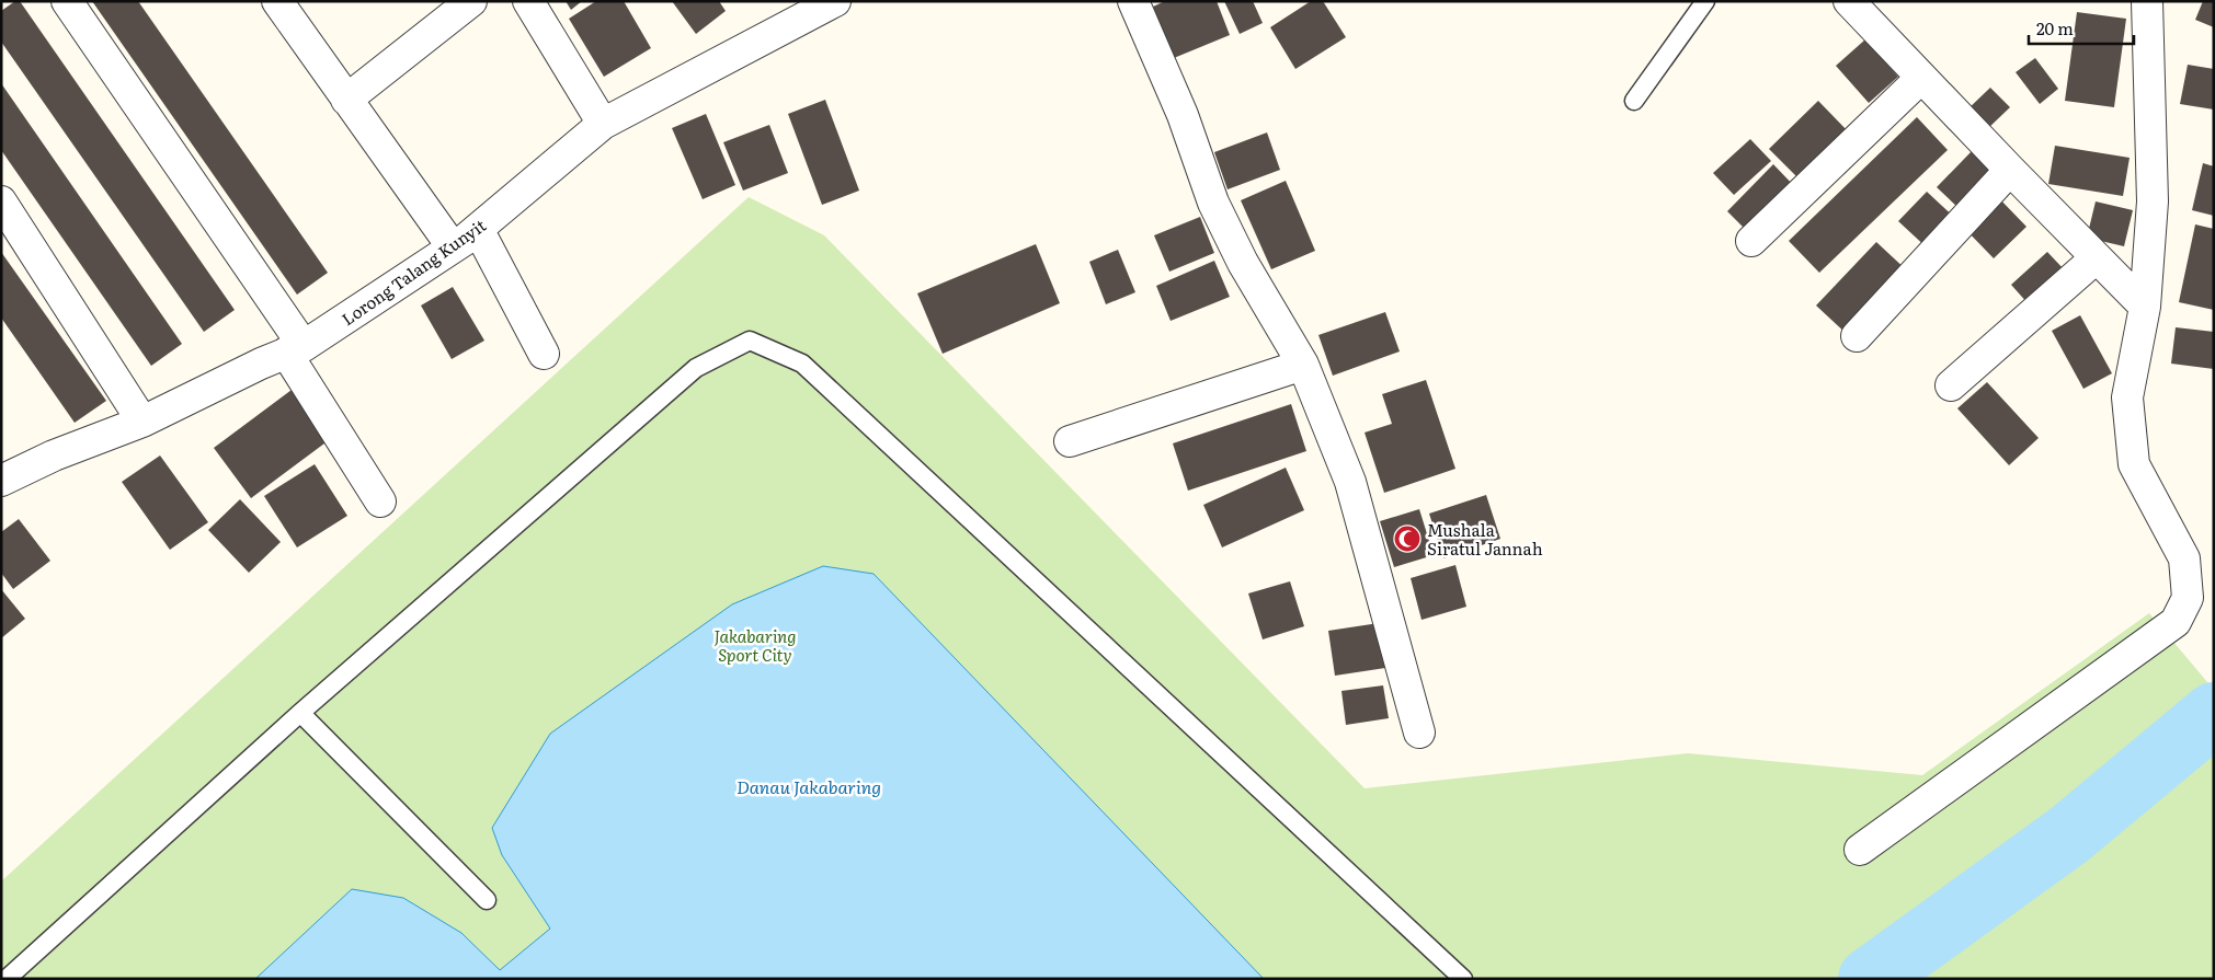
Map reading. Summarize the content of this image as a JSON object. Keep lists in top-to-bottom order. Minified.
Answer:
{"streets":{"street":["Lorong Talang Kunyit"]},"water":["Danau Jakabaring"],"parks":["Jakabaring Sport City"],"places":{"mosque":["Mushala Siratul Jannah"]},"scale_bar":"20 m"}
